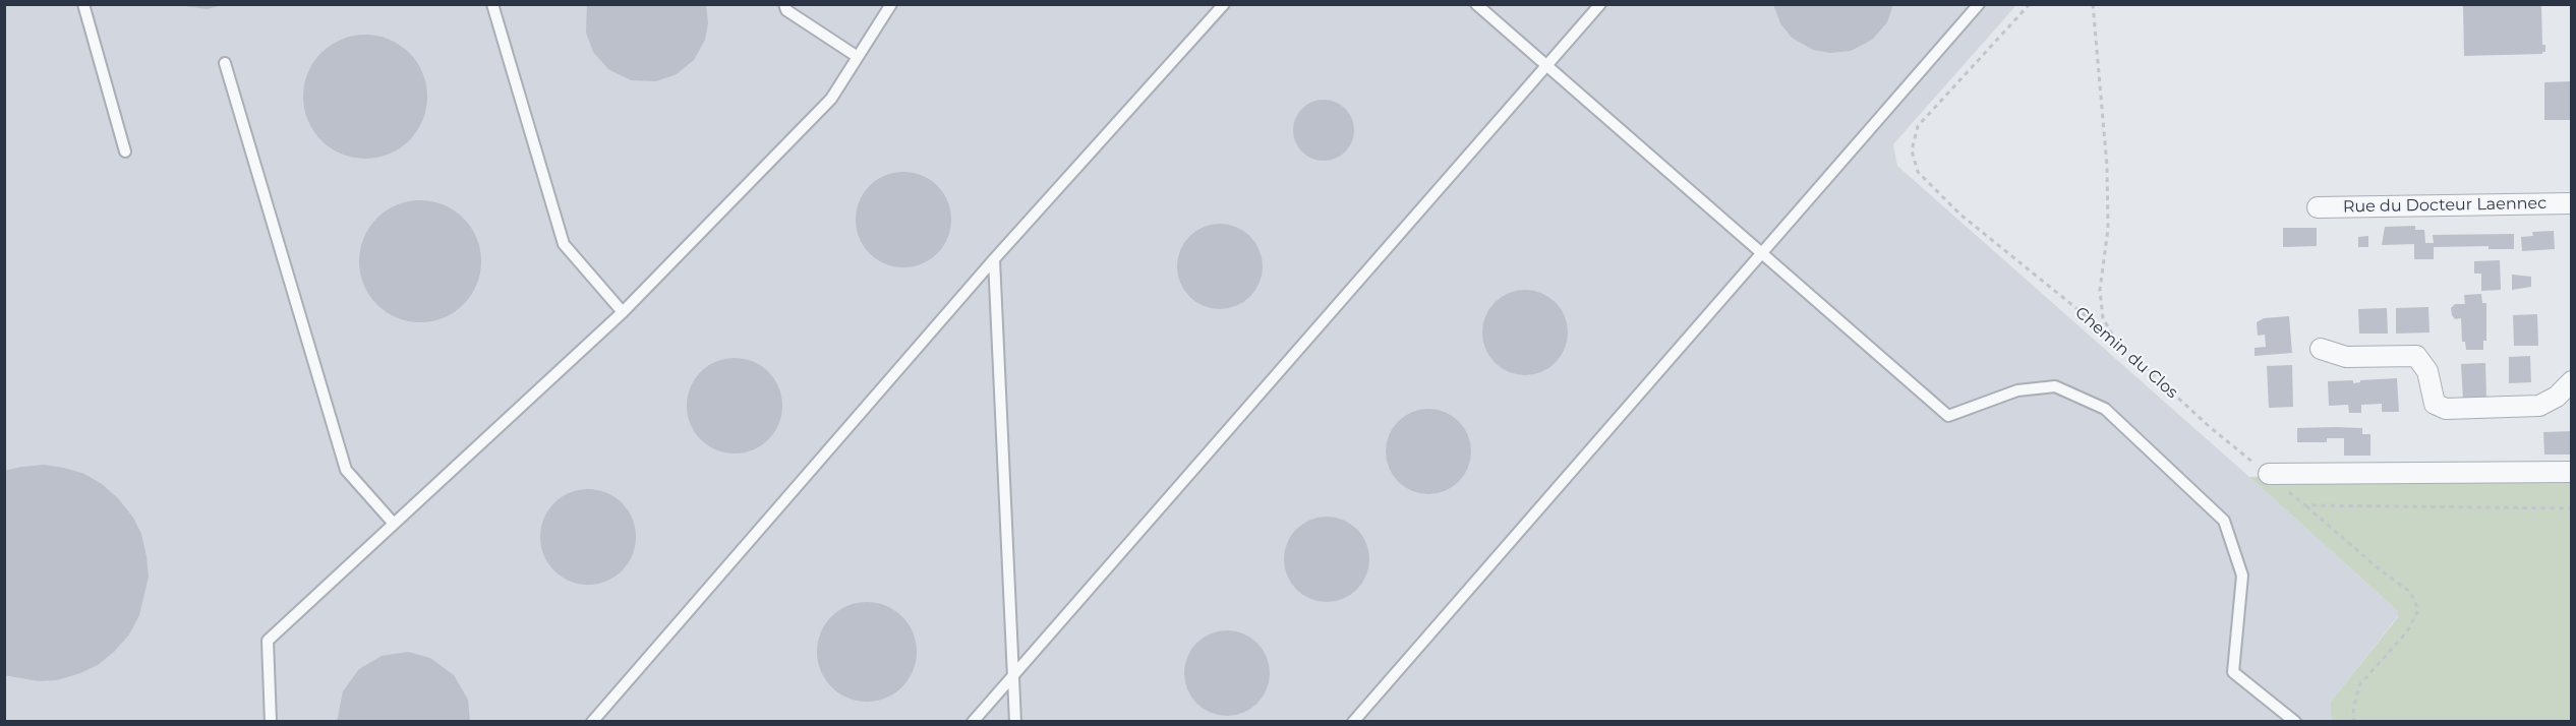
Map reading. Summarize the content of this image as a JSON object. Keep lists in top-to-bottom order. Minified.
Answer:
{"streets":{"street":["Rue du Docteur Laennec"],"path":["Chemin du Clos"]}}
